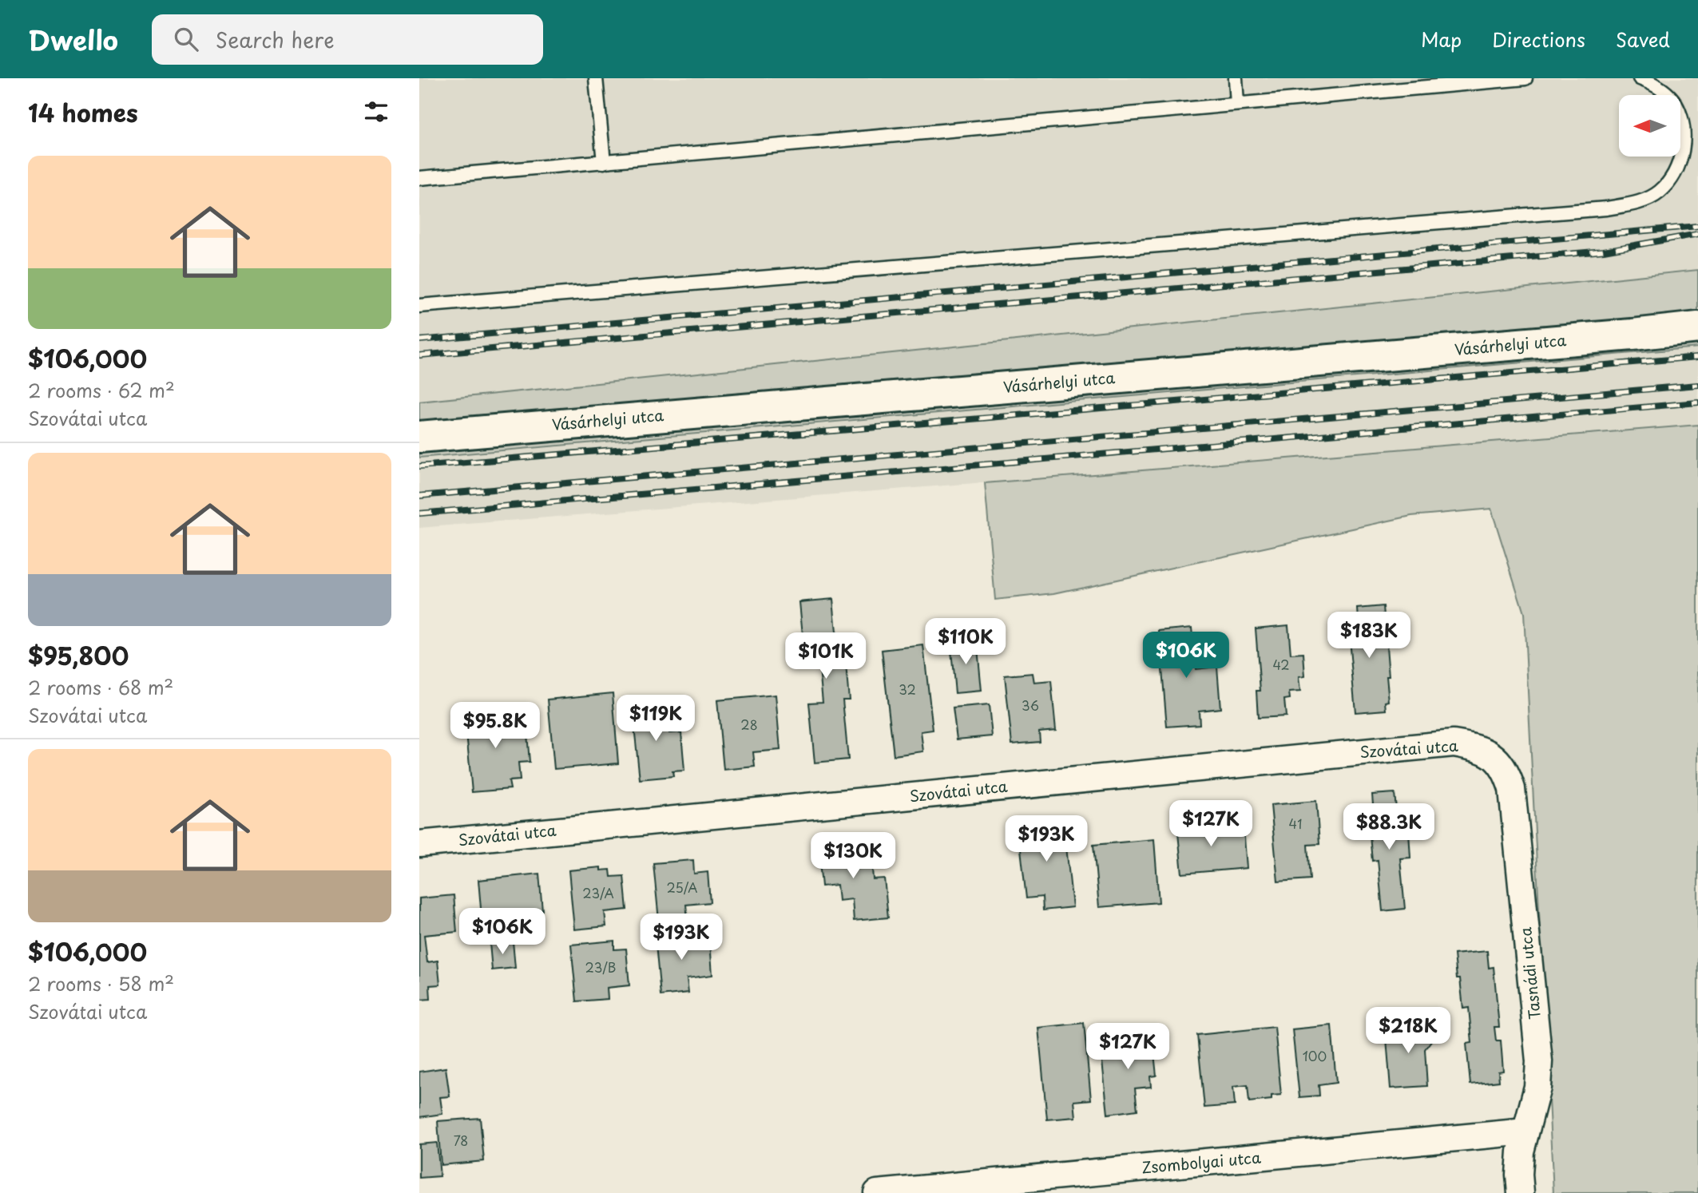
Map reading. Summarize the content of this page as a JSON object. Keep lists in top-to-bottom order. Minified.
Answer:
{"streets":{"street":["Vásárhelyi utca","Szovátai utca","Tasnádi utca","Zsombolyai utca"]},"crossings":[["Szovátai utca","Tasnádi utca"],["Tasnádi utca","Zsombolyai utca"]],"house_numbers":["42","32","36","28","41","25/A","23/A","23/B","100","78"],"north":"left","page":{"header":"Dwello","search":"Search here","nav":["Map","Directions","Saved"],"heading":"14 homes","list":[{"name":"$106,000","note":"2 rooms · 62 m² · Szovátai utca"},{"name":"$95,800","note":"2 rooms · 68 m² · Szovátai utca"},{"name":"$106,000","note":"2 rooms · 58 m² · Szovátai utca"}],"price":["$183K","$110K","$106K","$101K","$119K","$95.8K","$127K","$88.3K","$193K","$130K","$106K","$193K","$218K","$127K"]}}
